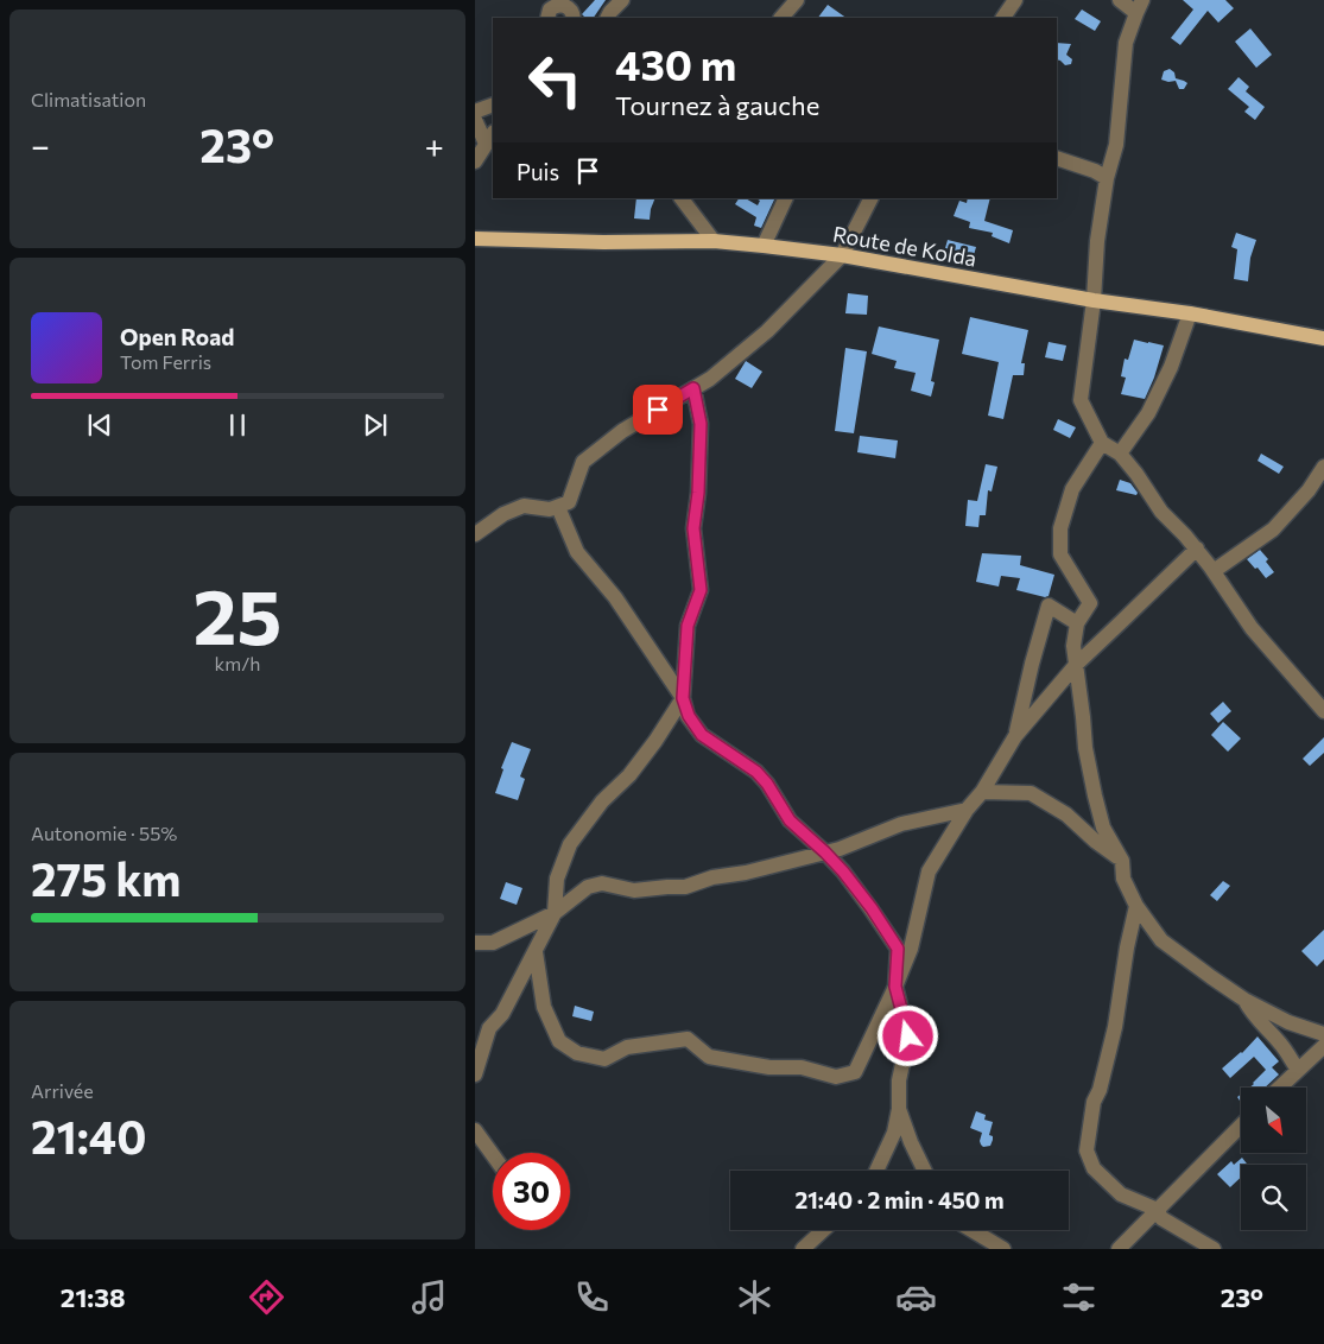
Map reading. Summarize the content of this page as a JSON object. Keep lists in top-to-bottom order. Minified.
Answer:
{"streets":{"main road":["Route de Kolda"]},"north":"bottom right","page":{"tile":["Climatisation",["25","km/h"],["Autonomie · 55%","275 km"],["Arrivée","21:40"]],"turn":["430 m","Tournez à gauche"],"heat":["−","23°","+"],"then":"Puis","song":["Open Road","Tom Ferris"],"limit":"30","trip":"21:40 · 2 min · 450 m","tabs":["21:38","23°"]}}
